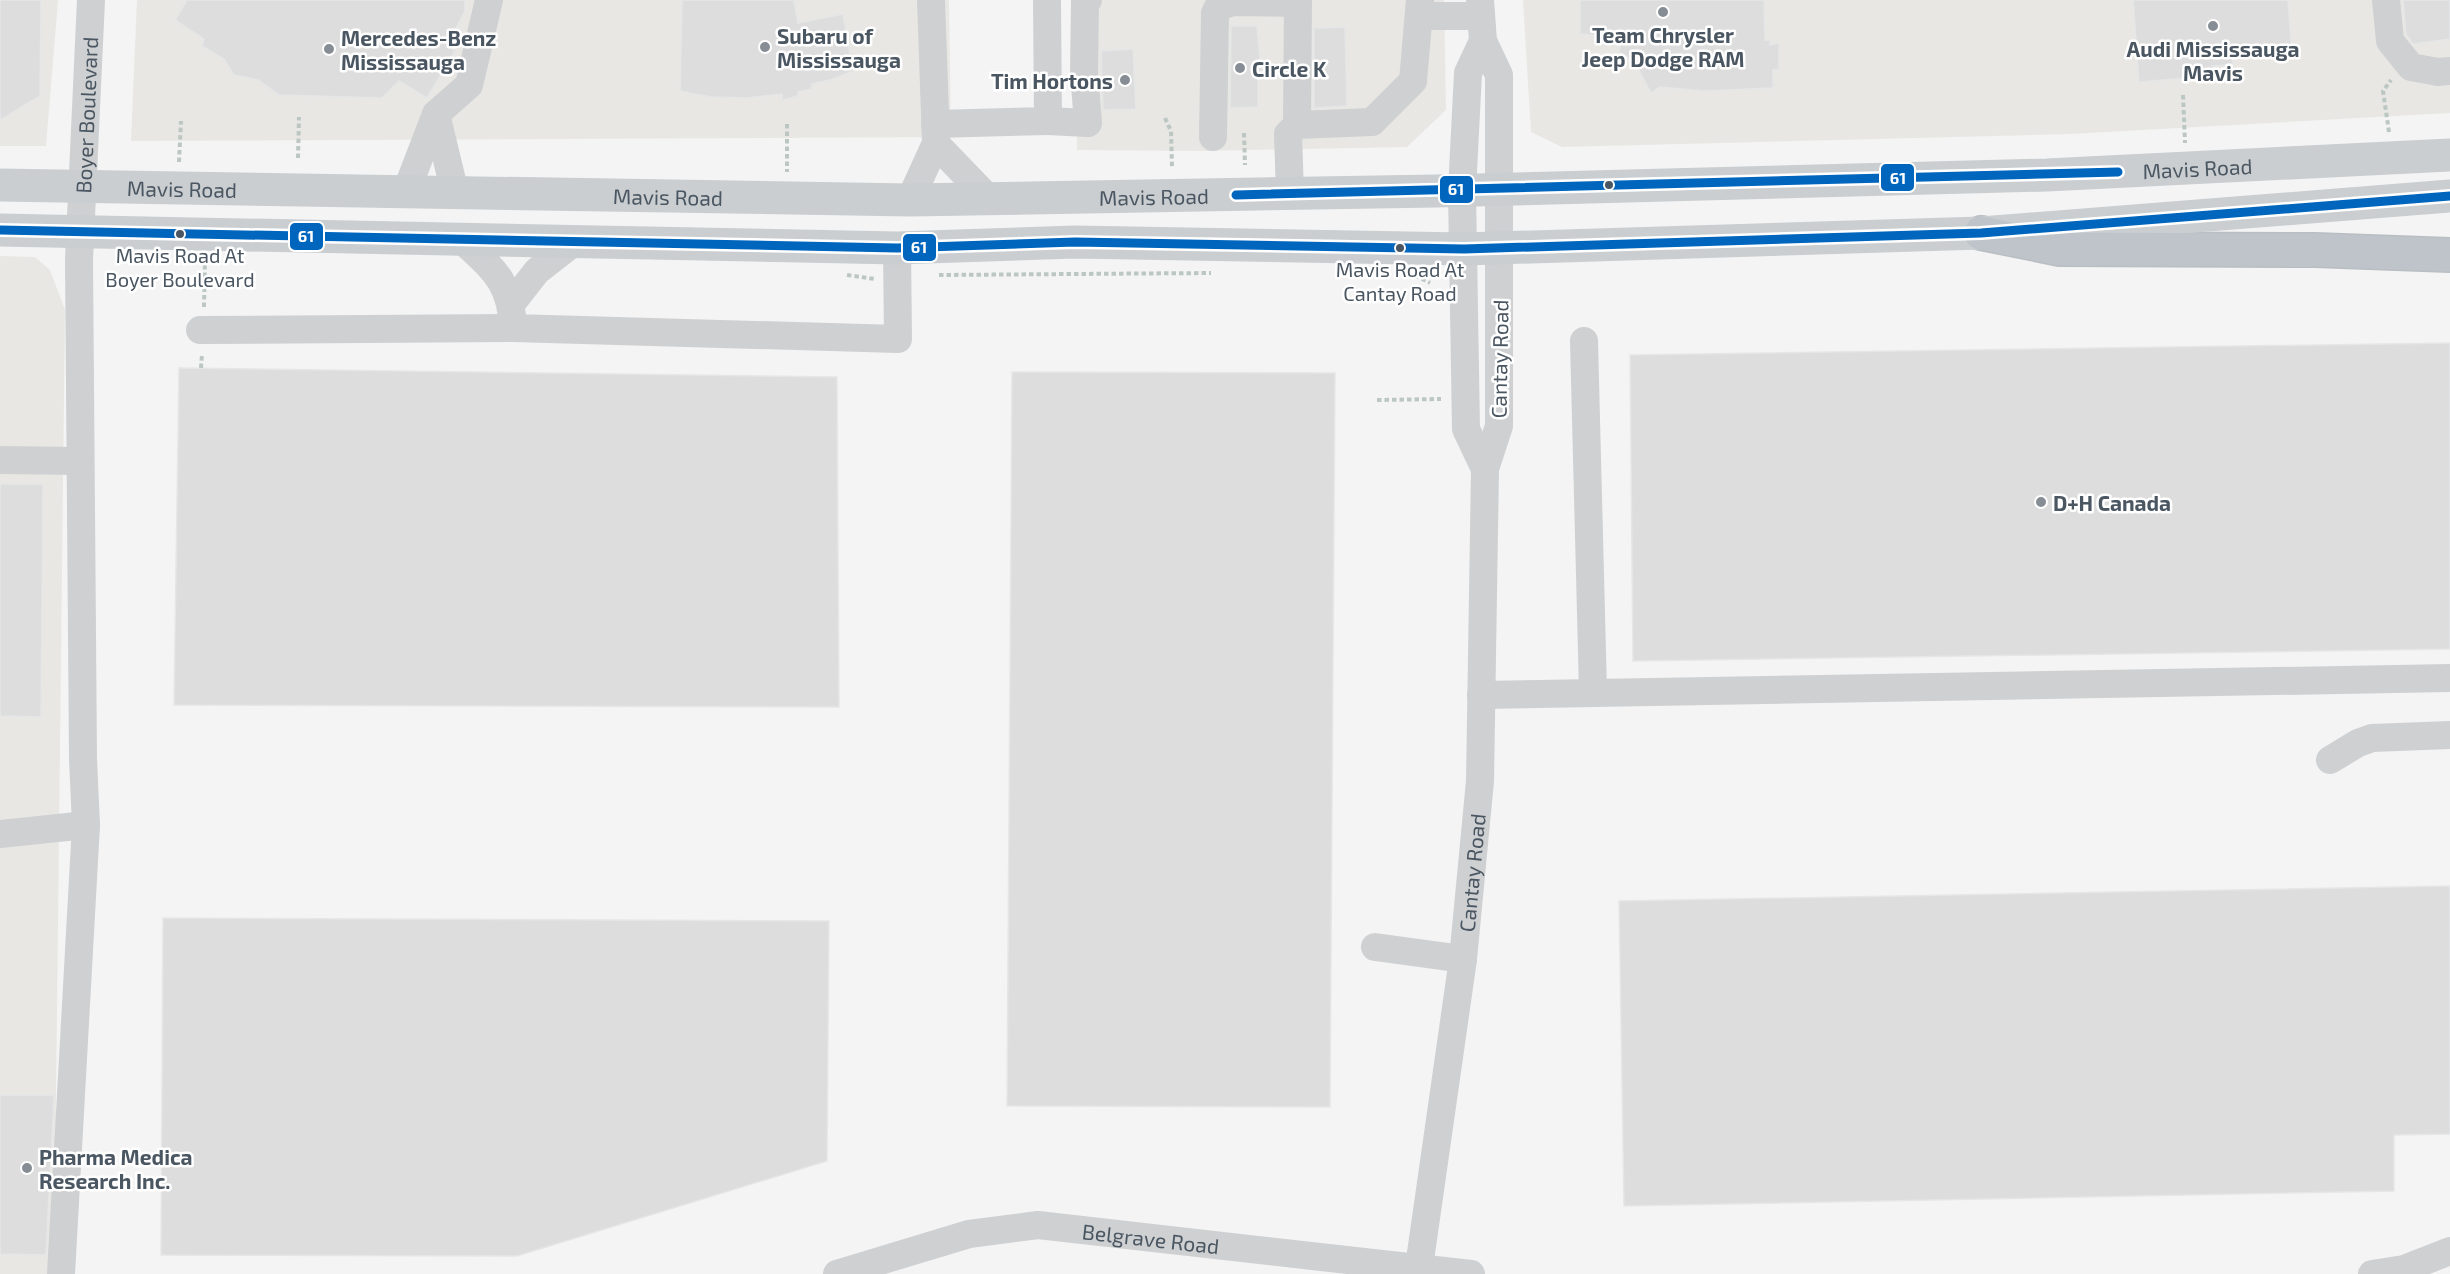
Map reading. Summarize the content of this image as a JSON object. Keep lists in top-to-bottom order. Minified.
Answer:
{"streets":{"main road":["Mavis Road"],"street":["Boyer Boulevard","Cantay Road","Belgrave Road"]},"crossings":[["Boyer Boulevard","Mavis Road"],["Mavis Road","Cantay Road"],["Cantay Road","Belgrave Road"]],"places":["Team Chrysler Jeep Dodge RAM","Audi Mississauga Mavis","Subaru of Mississauga","Mercedes-Benz Mississauga","Circle K","Tim Hortons","Mavis Road At Boyer Boulevard","Mavis Road At Cantay Road","D+H Canada","Pharma Medica Research Inc."],"lines":["transit line 61"]}
